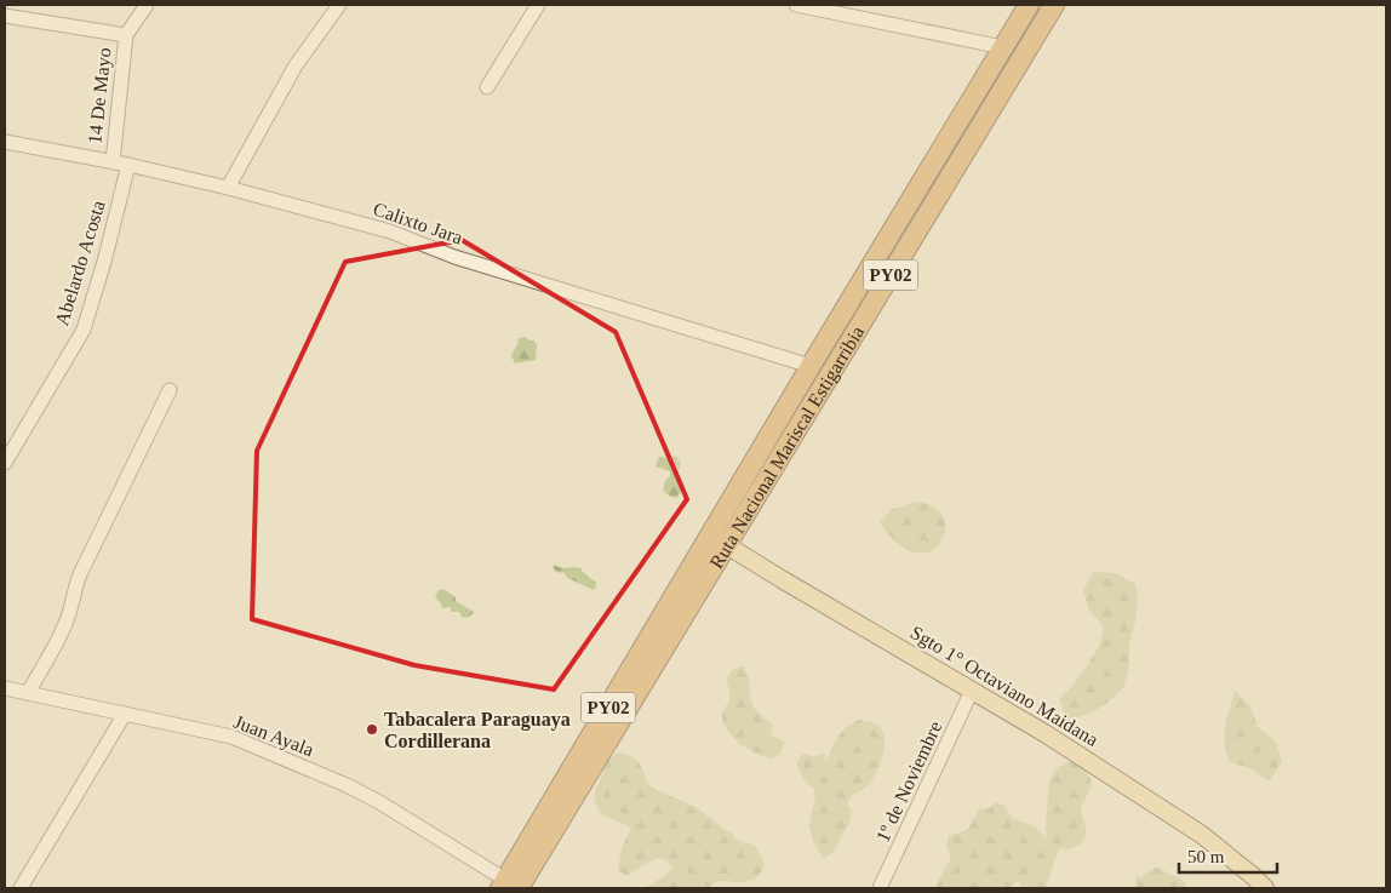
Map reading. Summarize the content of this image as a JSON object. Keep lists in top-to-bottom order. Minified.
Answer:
{"streets":{"highway":["PY02","Ruta Nacional Mariscal Estigarribia"],"main road":["Sgto 1° Octaviano Maidana"],"street":["14 De Mayo","Calixto Jara","Abelardo Acosta","Juan Ayala","1º de Noviembre"]},"crossings":[["14 De Mayo","Calixto Jara"],["Calixto Jara","Abelardo Acosta"],["Calixto Jara","Ruta Nacional Mariscal Estigarribia"],["Ruta Nacional Mariscal Estigarribia","Sgto 1° Octaviano Maidana"],["Ruta Nacional Mariscal Estigarribia","Juan Ayala"],["Sgto 1° Octaviano Maidana","1º de Noviembre"]],"places":["Tabacalera Paraguaya Cordillerana"],"scale_bar":"50 m"}
